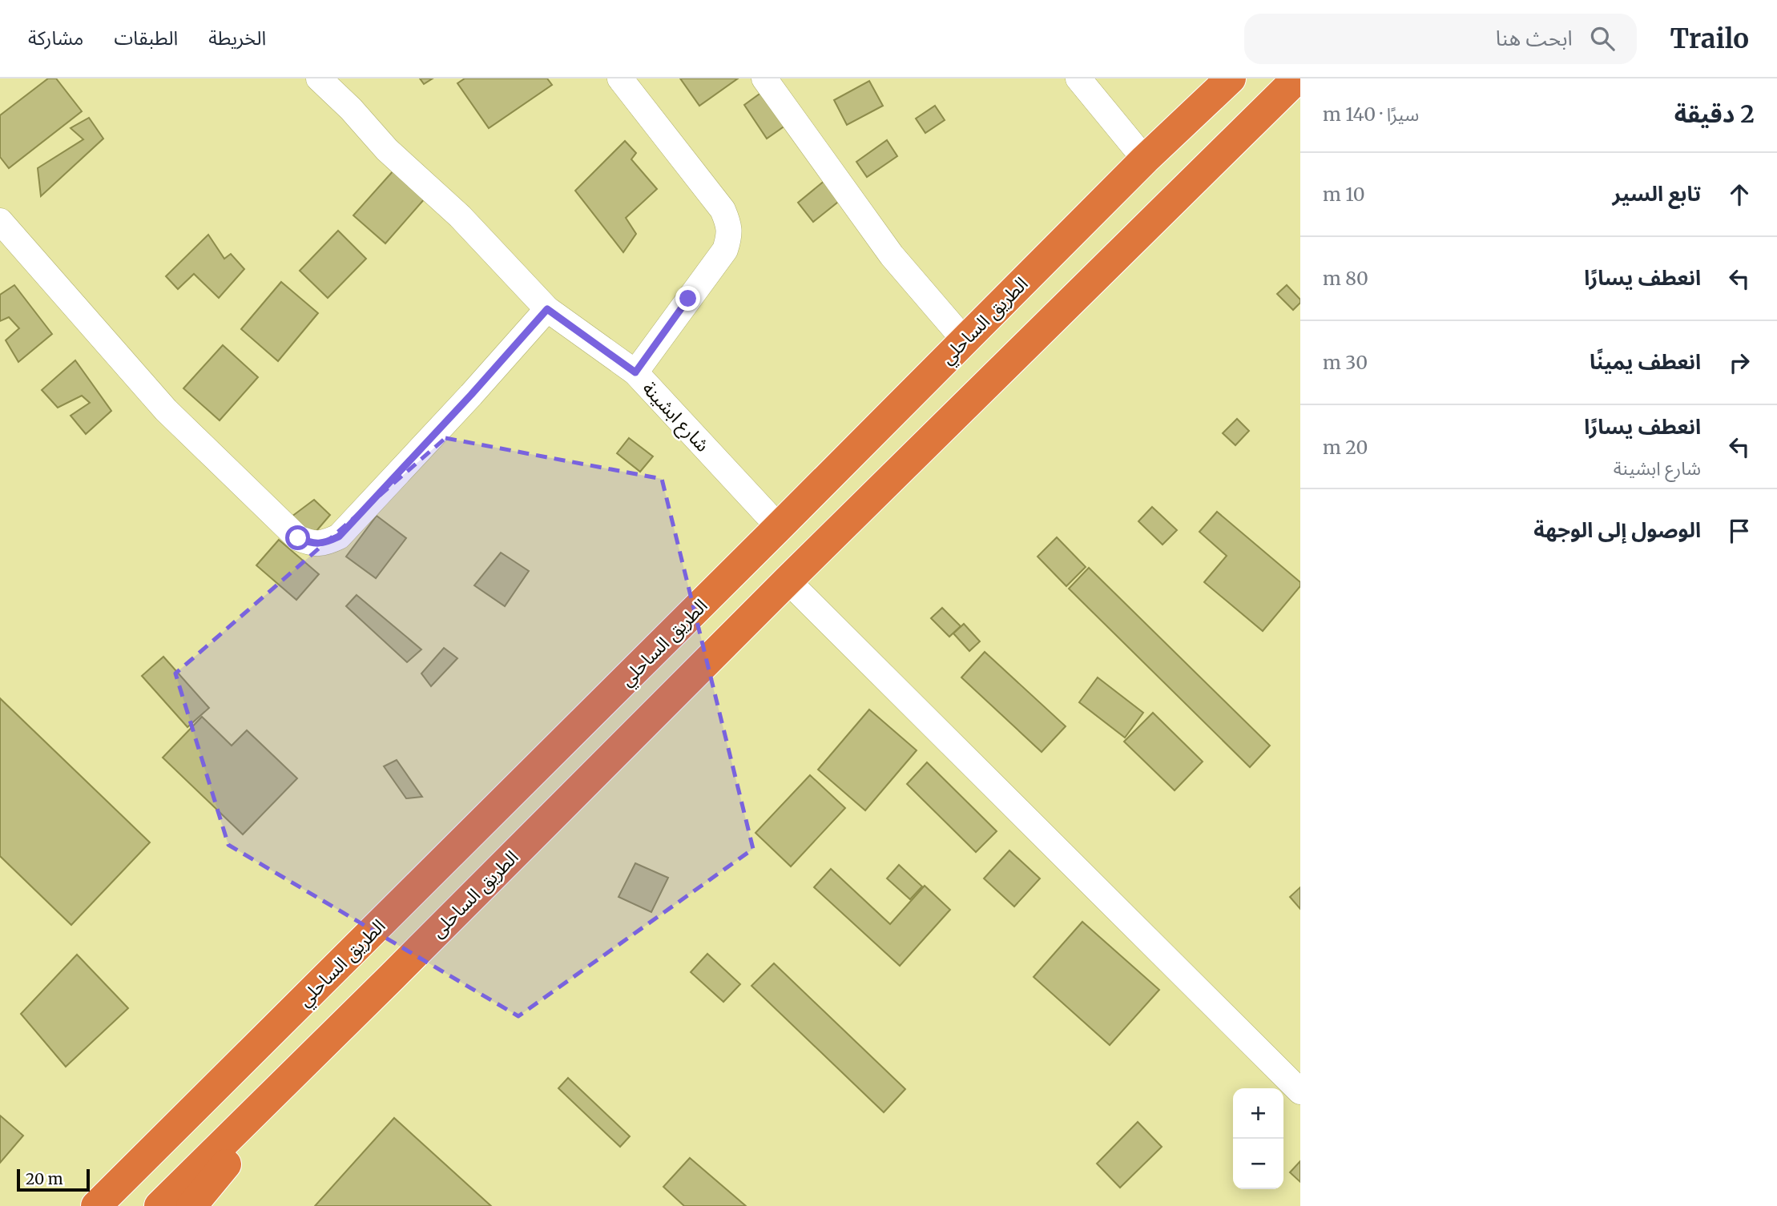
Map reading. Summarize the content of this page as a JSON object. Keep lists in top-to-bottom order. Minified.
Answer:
{"streets":{"highway":["الطريق الساحلي","الطريق الساحلى"],"street":["شارع ابشينة"]},"crossings":[["الطريق الساحلي","شارع ابشينة"]],"scale_bar":"20 m","page":{"header":"Trailo","search":"ابحث هنا","nav":["الخريطة","الطبقات","مشاركة"],"heading":["2 دقيقة","سيرًا · 140 m"],"list":[["تابع السير","10 m"],["انعطف يسارًا","80 m"],["انعطف يمينًا","30 m"],["انعطف يسارًا","شارع ابشينة","20 m"],"الوصول إلى الوجهة"],"map_buttons":["+","−"],"scale":"20 m"}}
